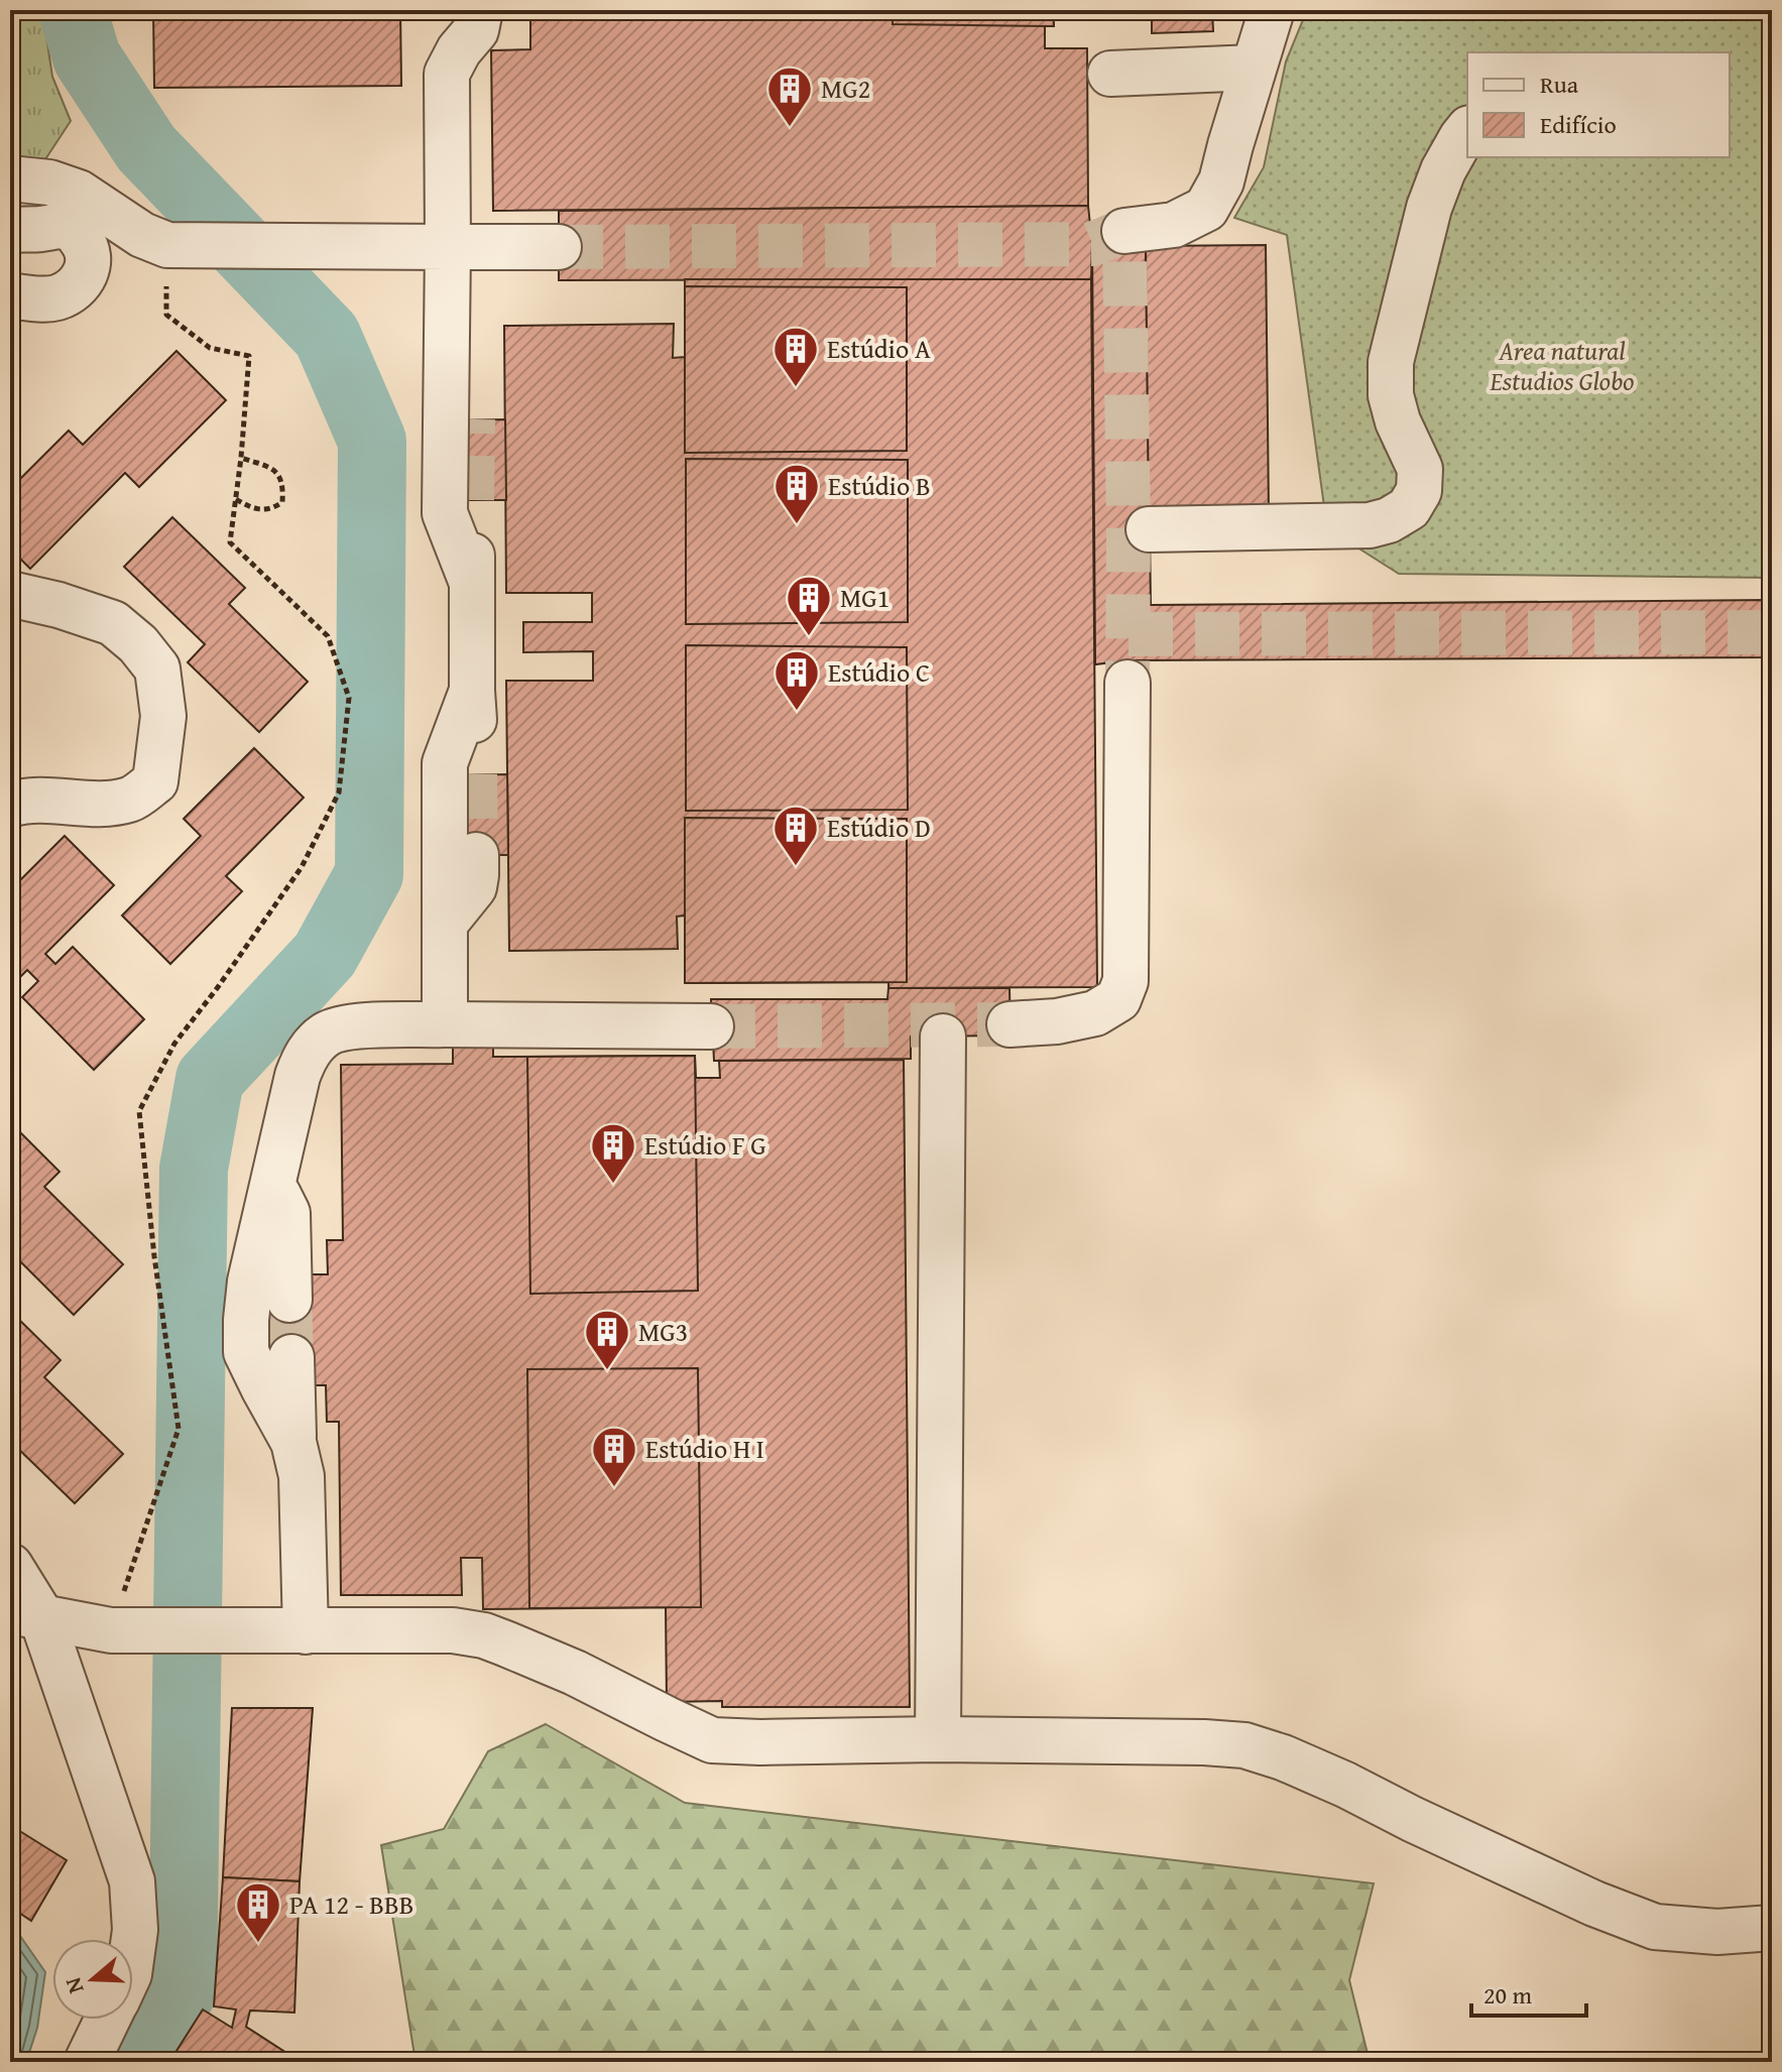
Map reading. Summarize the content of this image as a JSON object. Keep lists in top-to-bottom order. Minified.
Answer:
{"parks":["Area natural Estudios Globo"],"places":{"building":["MG2","Estúdio A","Estúdio B","MG1","Estúdio C","Estúdio D","Estúdio F G","MG3","Estúdio H I","PA 12 - BBB"]},"legend":["Rua","Edifício"],"scale_bar":"20 m","north":"left"}
